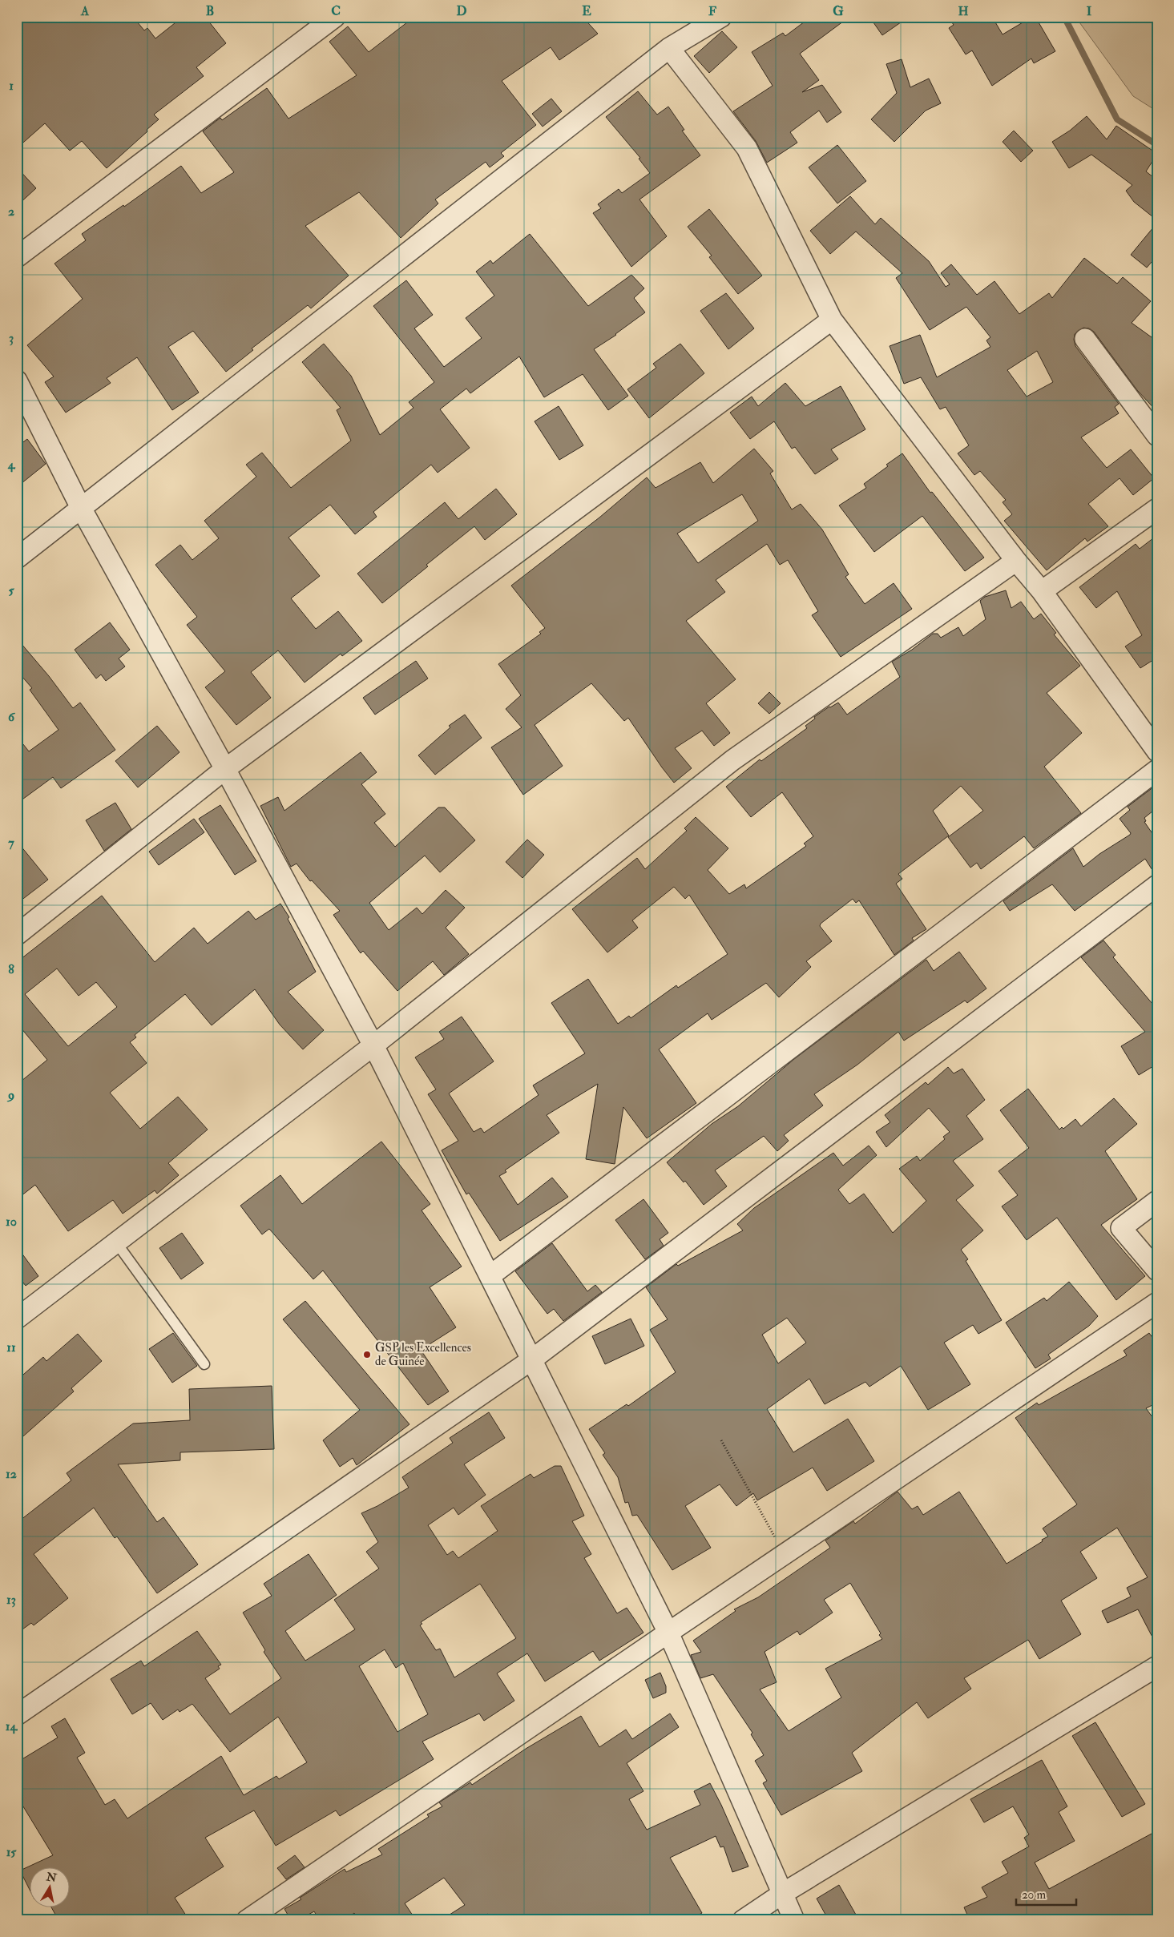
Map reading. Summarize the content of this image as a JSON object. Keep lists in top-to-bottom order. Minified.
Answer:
{"places":["GSP les Excellences de Guinée"],"scale_bar":"20 m","north":"top","grid":{"columns":["A","B","C","D","E","F","G","H","I"],"rows":["1","2","3","4","5","6","7","8","9","10","11","12","13","14","15"]}}
